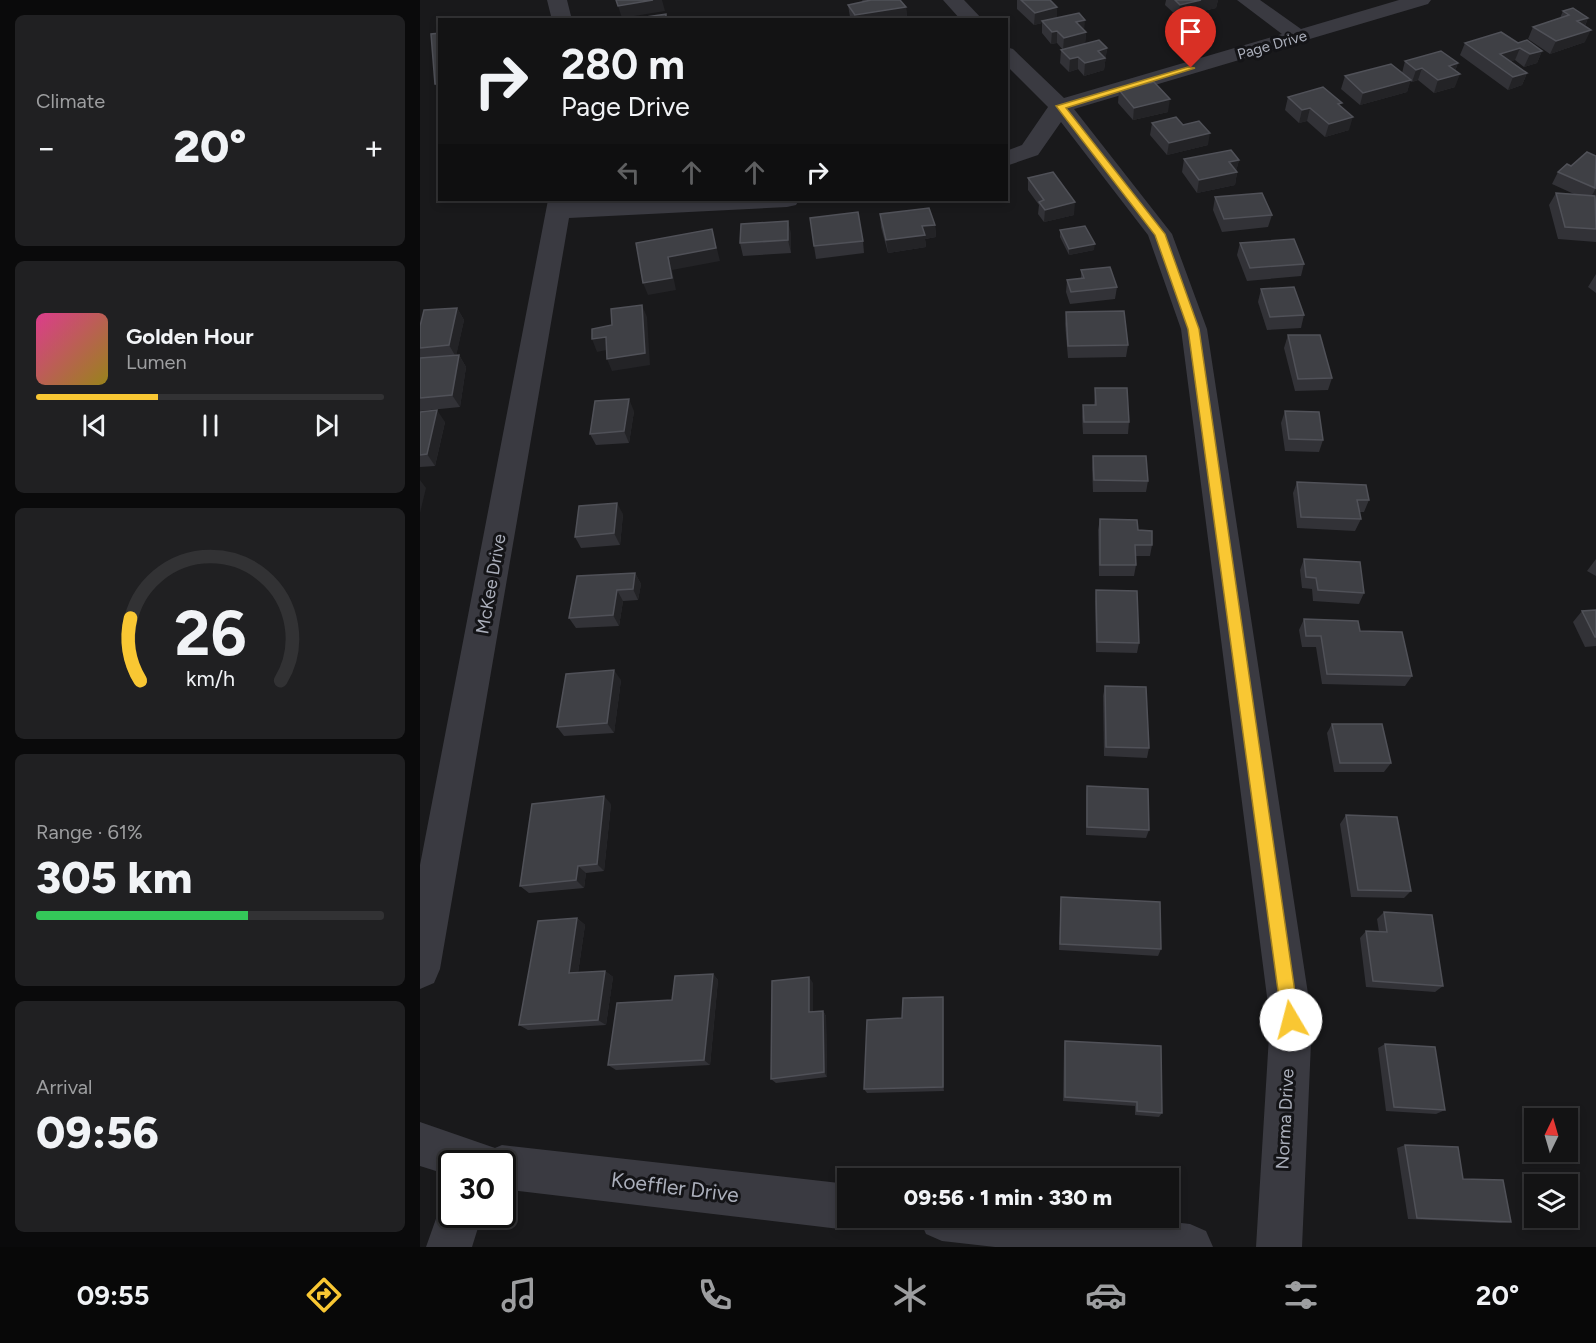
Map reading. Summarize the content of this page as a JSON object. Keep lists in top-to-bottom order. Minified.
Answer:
{"streets":{"street":["Page Drive","McKee Drive","Norma Drive","Koeffler Drive"]},"crossings":[["Page Drive","Norma Drive"]],"north":"top","page":{"tile":["Climate",["Range · 61%","305 km"],["Arrival","09:56"]],"turn":["280 m","Page Drive"],"heat":["−","20°","+"],"song":["Golden Hour","Lumen"],"limit":"30","trip":"09:56 · 1 min · 330 m","tabs":["09:55","20°"],"gauge":["26","km/h"]}}
